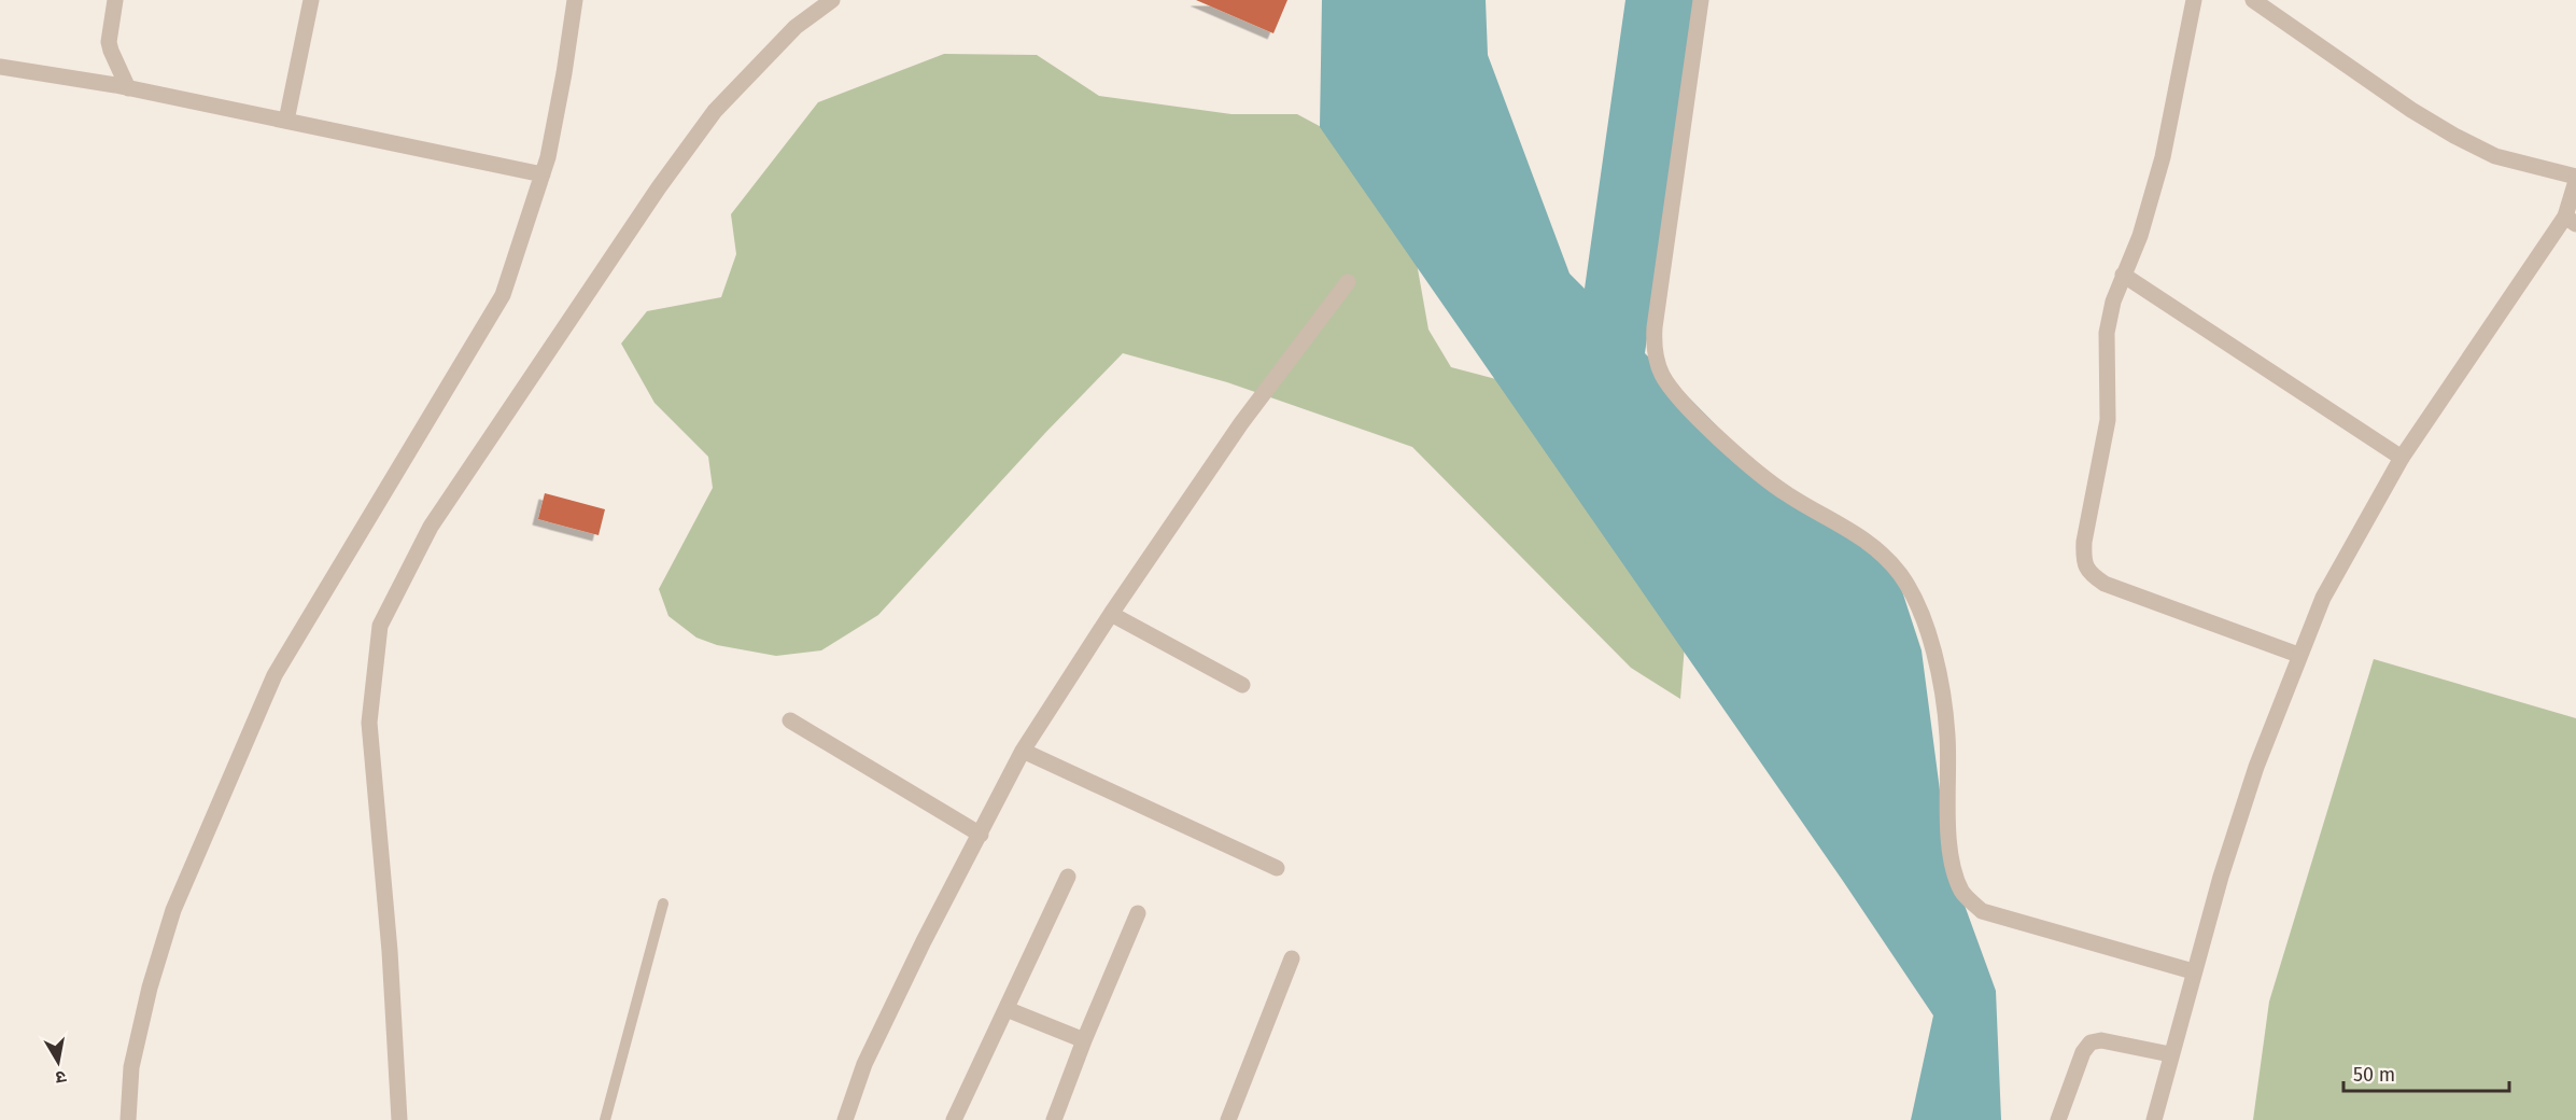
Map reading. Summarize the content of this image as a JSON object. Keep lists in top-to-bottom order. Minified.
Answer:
{"scale_bar":"50 m","north":"bottom"}
